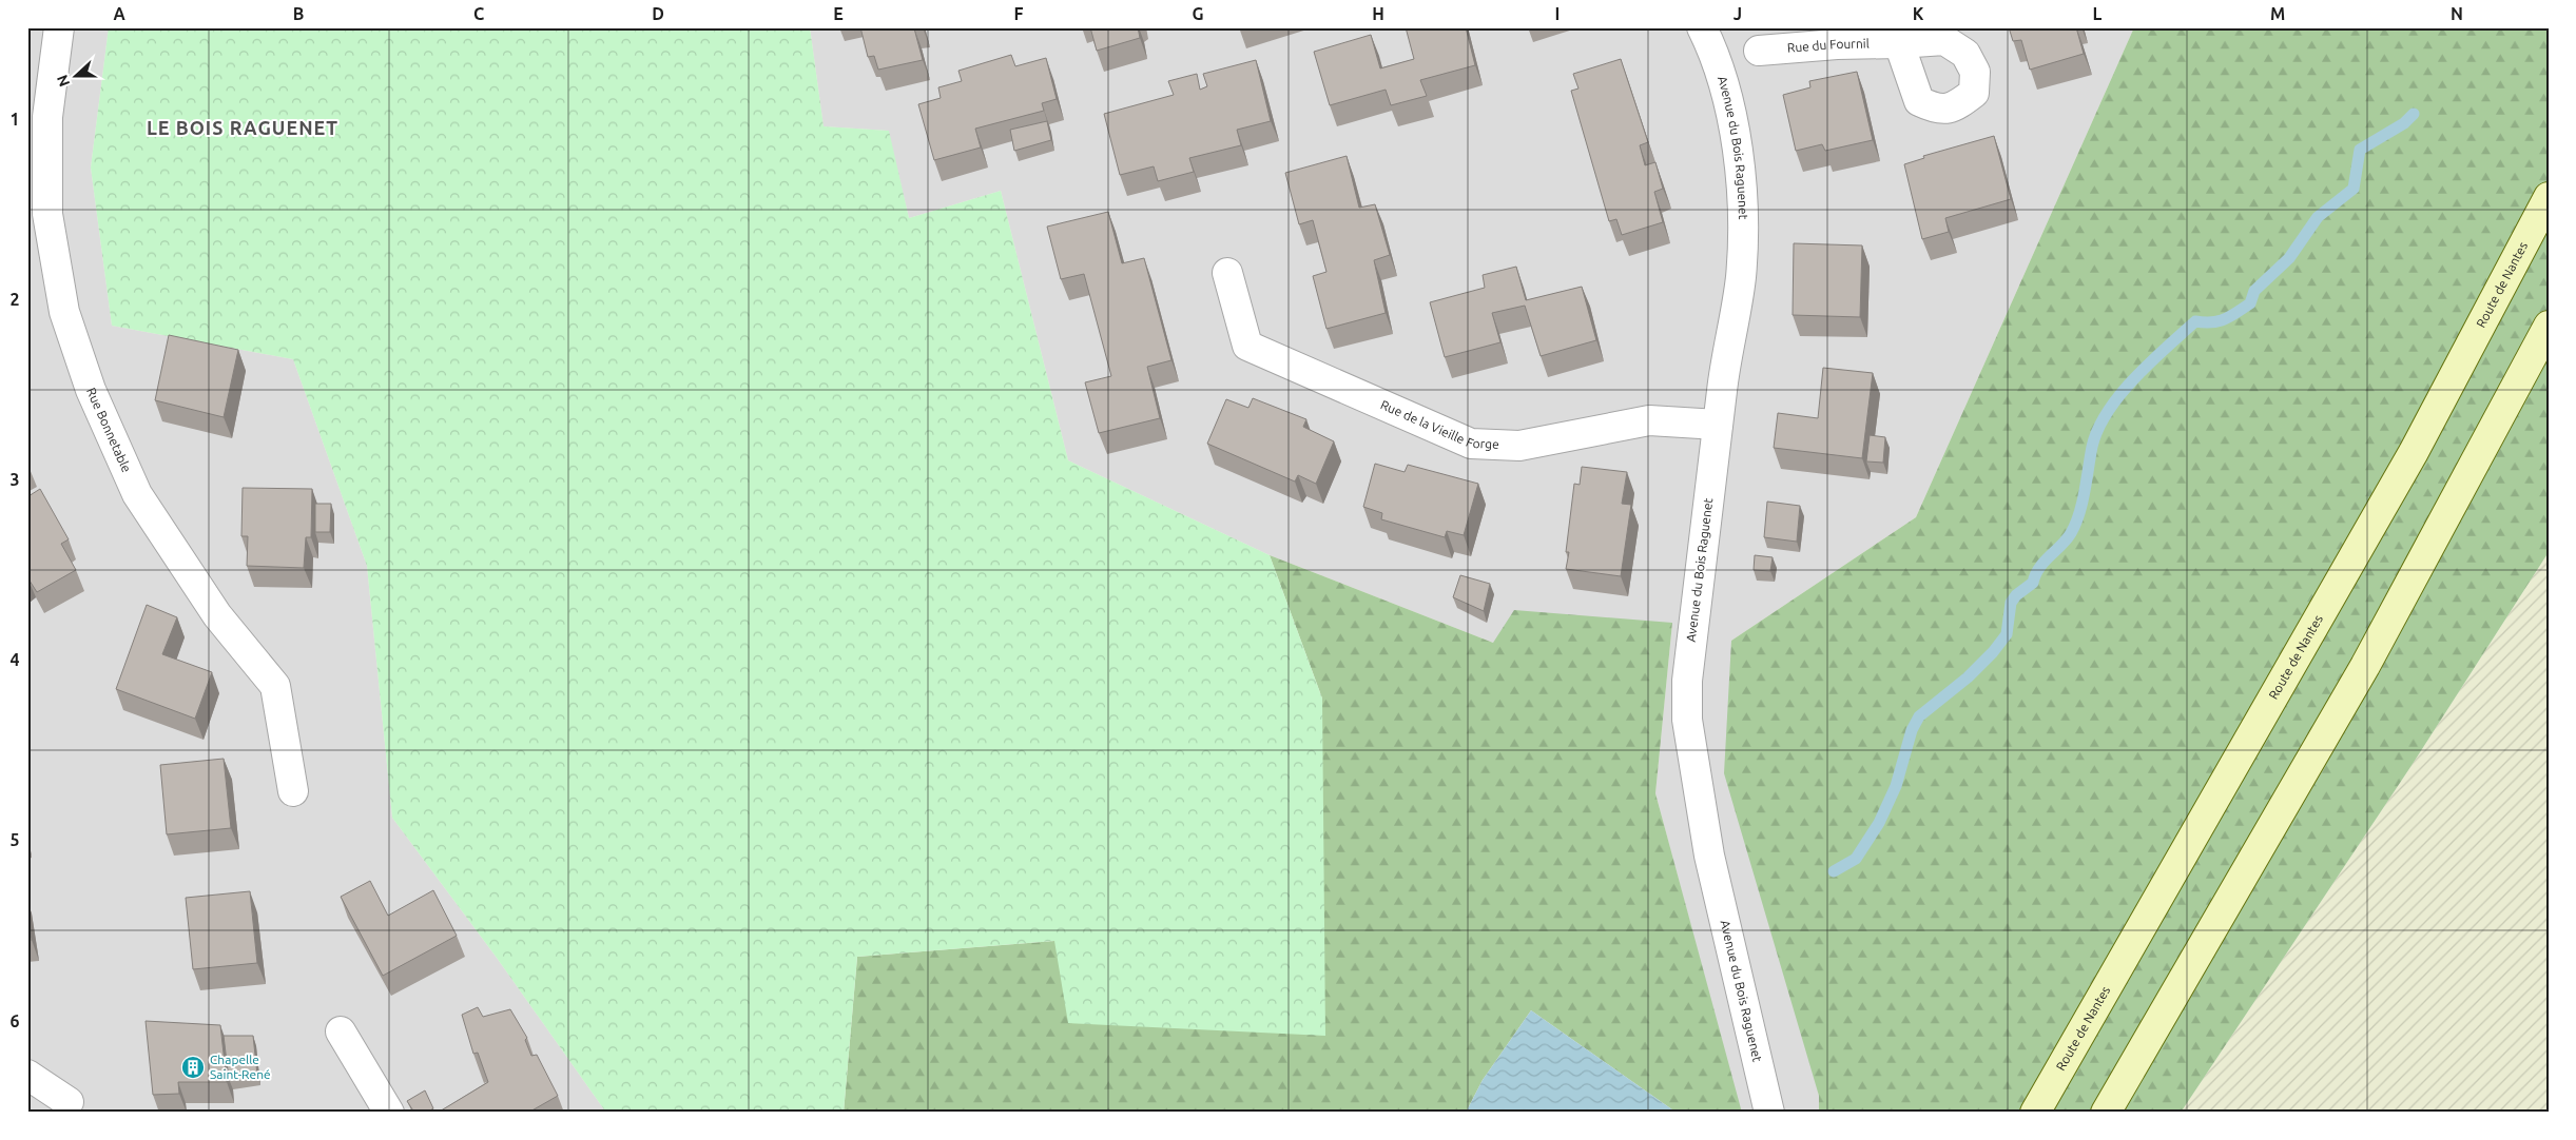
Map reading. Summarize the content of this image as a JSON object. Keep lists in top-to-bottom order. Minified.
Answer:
{"streets":{"main road":["Route de Nantes"],"street":["Rue du Fournil","Avenue du Bois Raguenet","Rue de la Vieille Forge","Rue Bonnetable"]},"crossings":[["Avenue du Bois Raguenet","Rue de la Vieille Forge"]],"districts":["LE BOIS RAGUENET"],"places":{"building":["Chapelle Saint-René"]},"north":"left","grid":{"columns":["A","B","C","D","E","F","G","H","I","J","K","L","M","N"],"rows":["1","2","3","4","5","6"]}}
